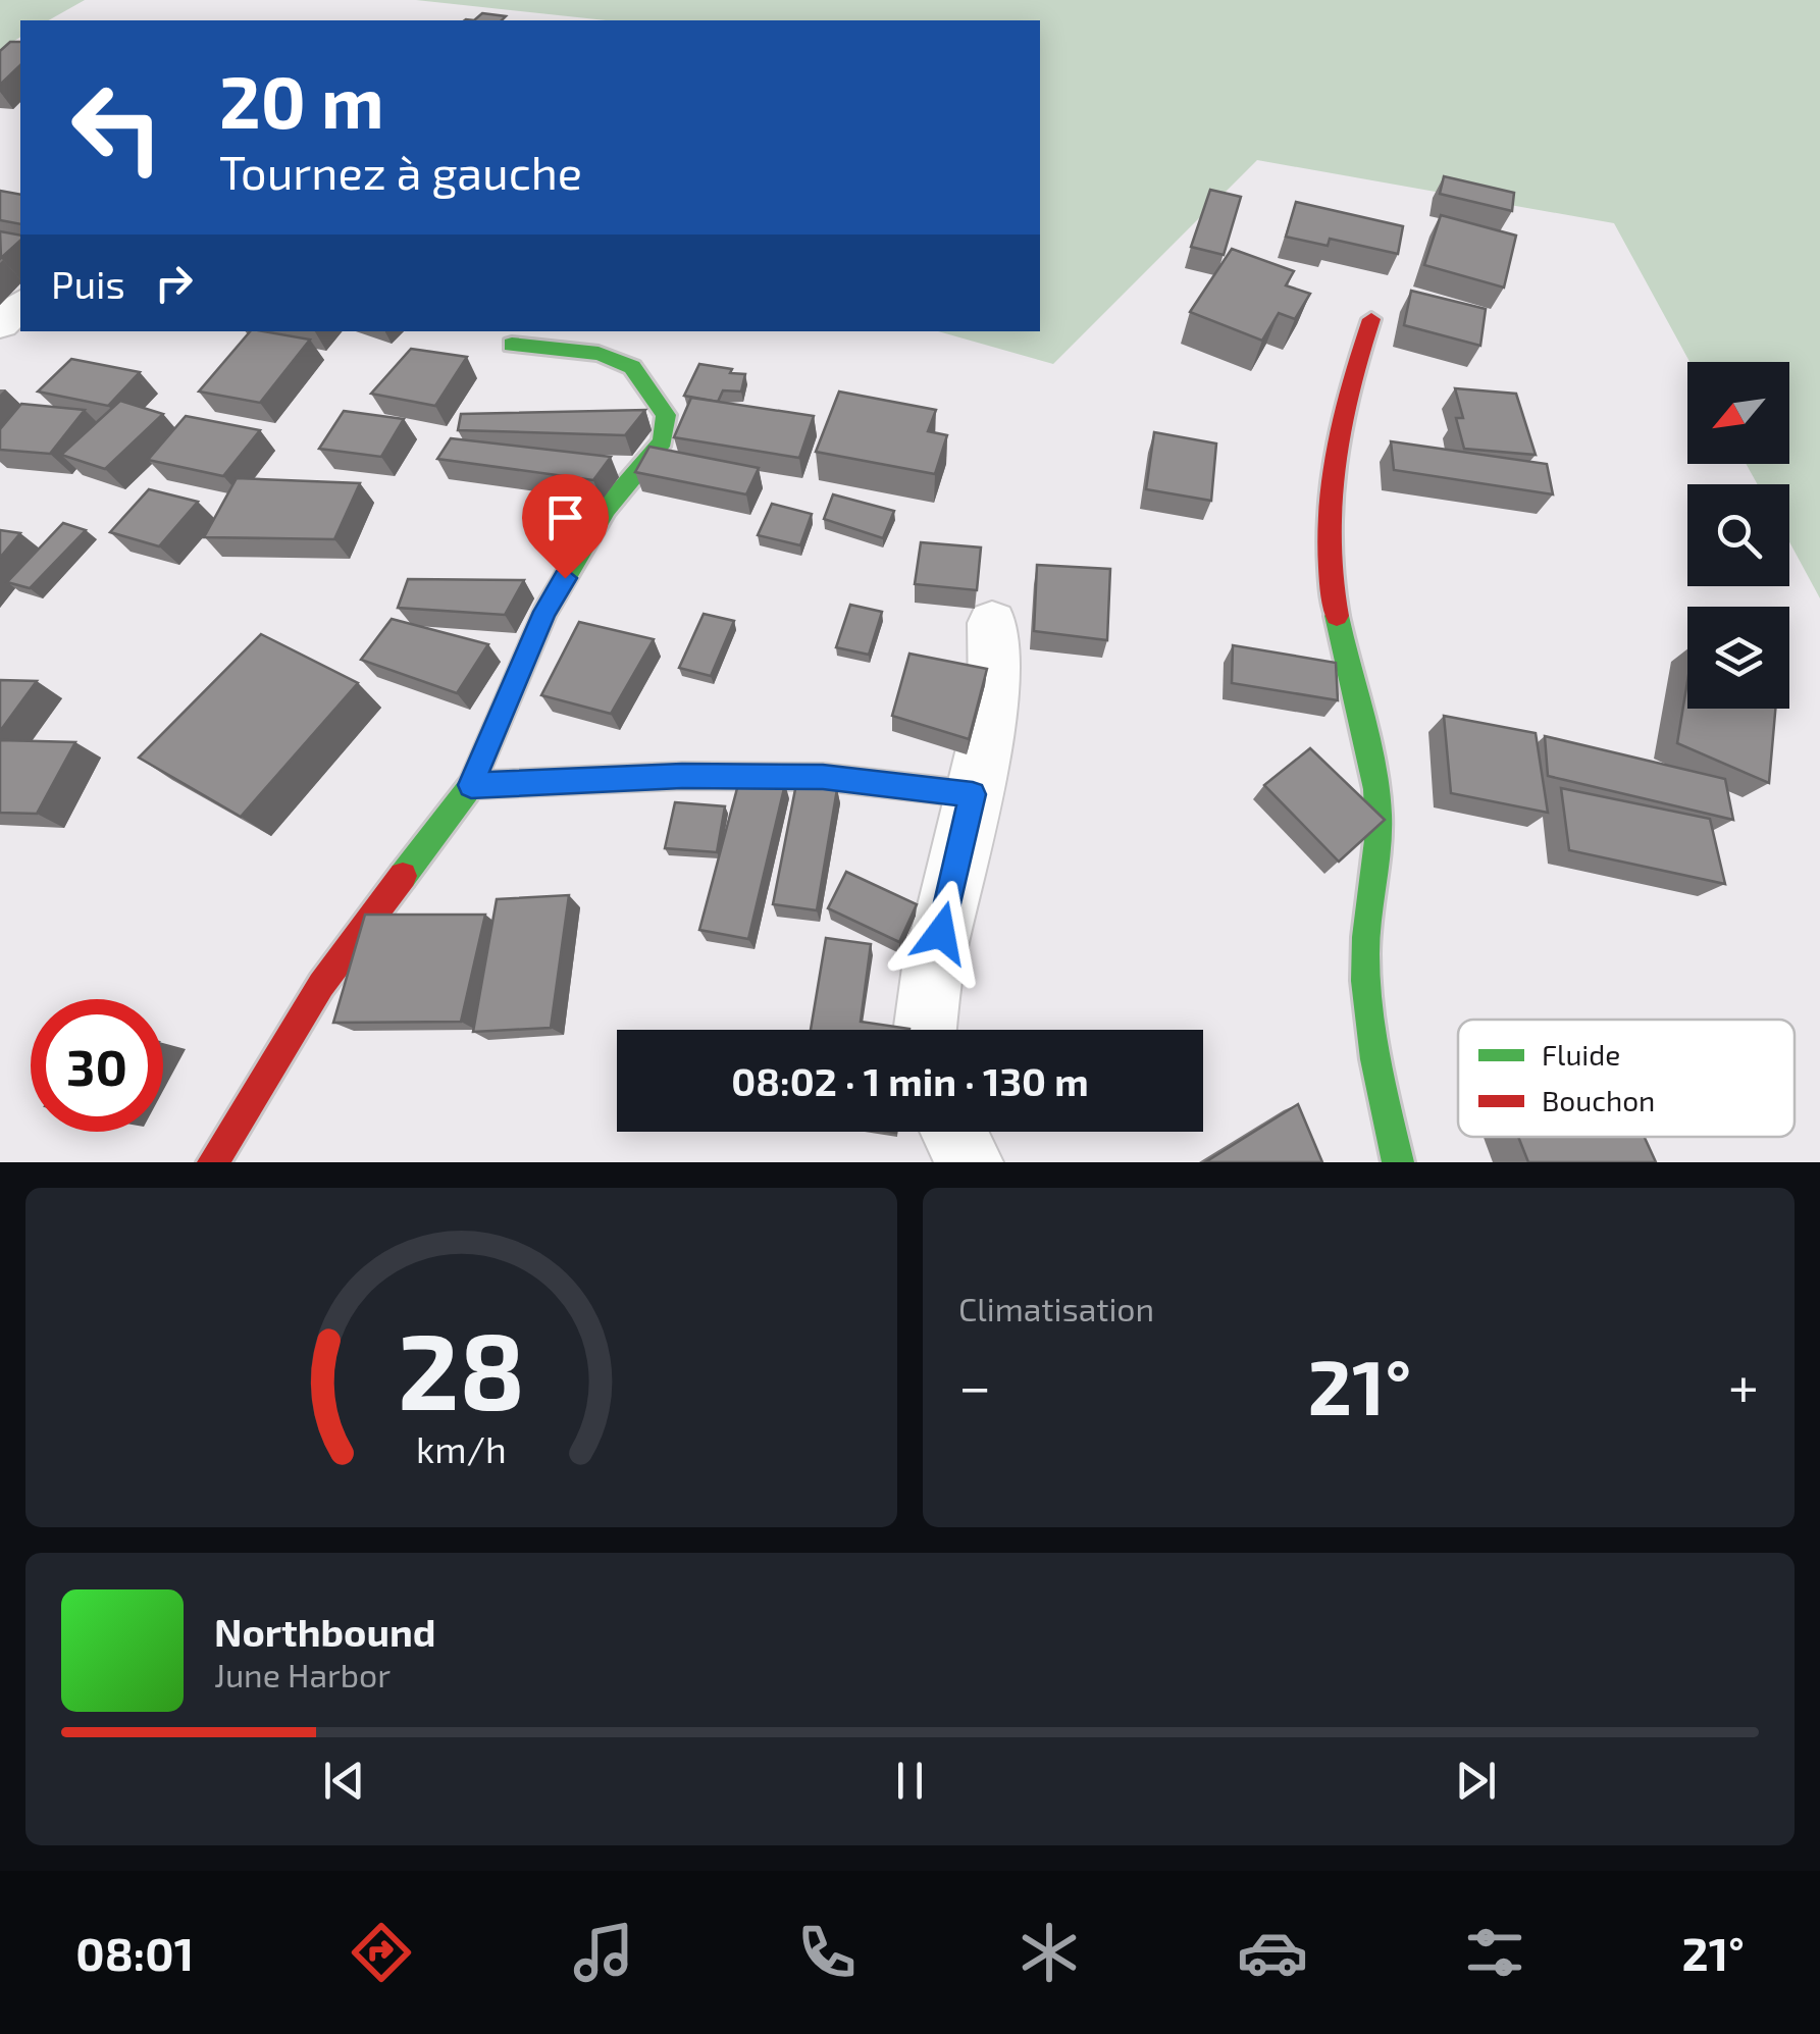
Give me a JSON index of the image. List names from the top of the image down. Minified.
{"legend":["Fluide","Bouchon"],"north":"bottom left","page":{"turn":["20 m","Tournez à gauche"],"then":"Puis","limit":"30","trip":"08:02 · 1 min · 130 m","tile":"Climatisation","heat":["−","21°","+"],"song":["Northbound","June Harbor"],"tabs":["08:01","21°"],"gauge":["28","km/h"]}}
